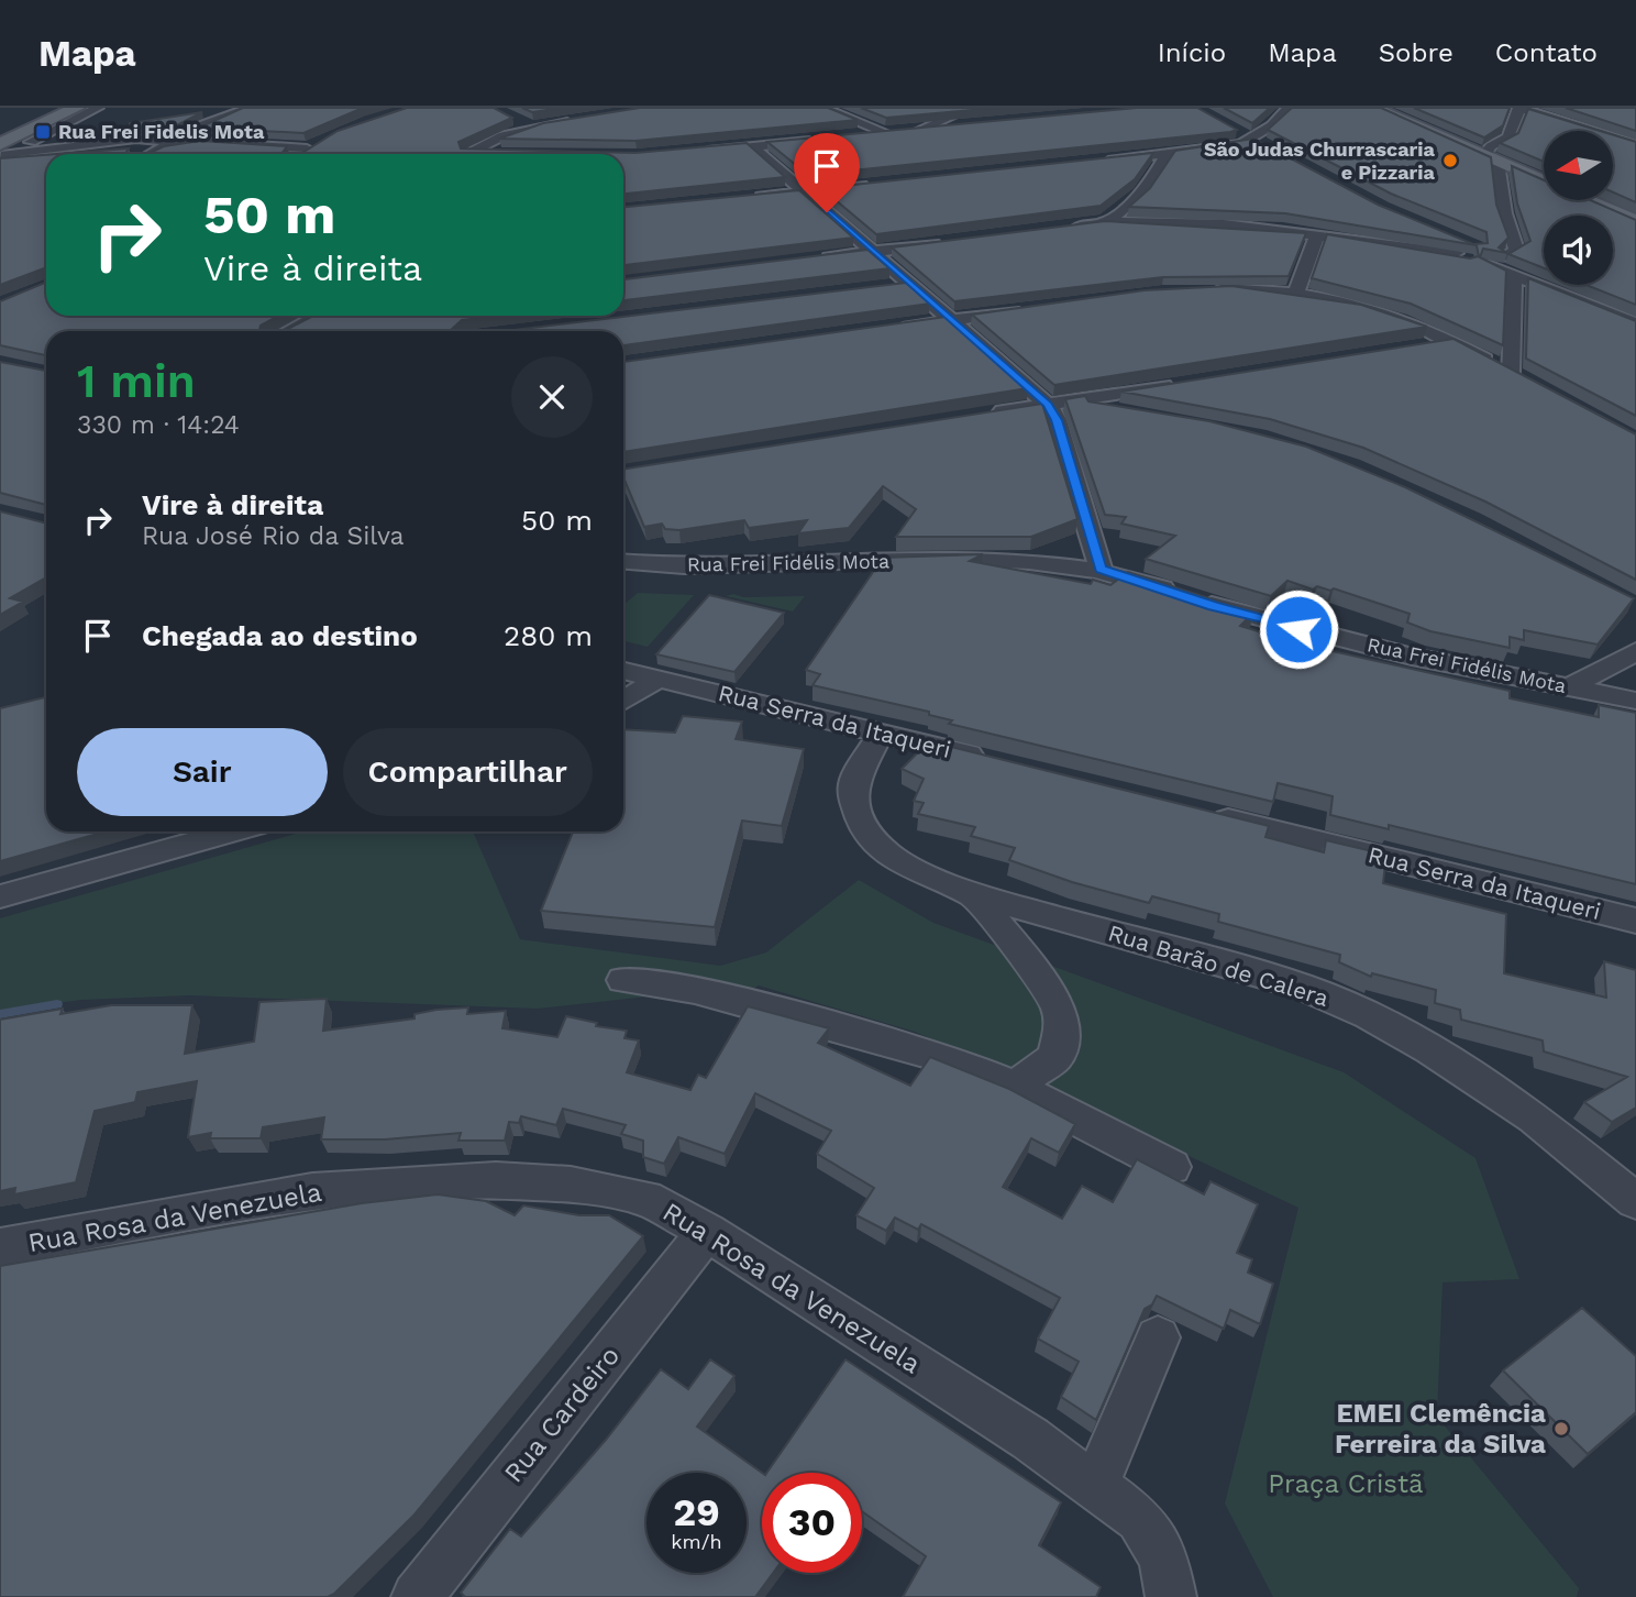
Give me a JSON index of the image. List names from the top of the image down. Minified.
{"streets":{"street":["Rua Frei Fidélis Mota","Rua Serra da Itaqueri","Rua Barão de Calera","Rua Rosa da Venezuela","Rua Cardeiro"]},"crossings":[["Rua Serra da Itaqueri","Rua Barão de Calera"],["Rua Rosa da Venezuela","Rua Cardeiro"]],"parks":["Praça Cristã"],"places":{"transit":["Rua Frei Fidelis Mota"],"other":["São Judas Churrascaria e Pizzaria","EMEI Clemência Ferreira da Silva"]},"north":"left","page":{"header":"Mapa","nav":["Início","Mapa","Sobre","Contato"],"turn":["50 m","Vire à direita"],"heading":["1 min","330 m · 14:24"],"list":[{"name":"Vire à direita","note":"Rua José Rio da Silva","value":"50 m"},{"name":"Chegada ao destino","value":"280 m"}],"buttons":["Sair","Compartilhar"],"speed":"29 km/h","limit":"30"}}
